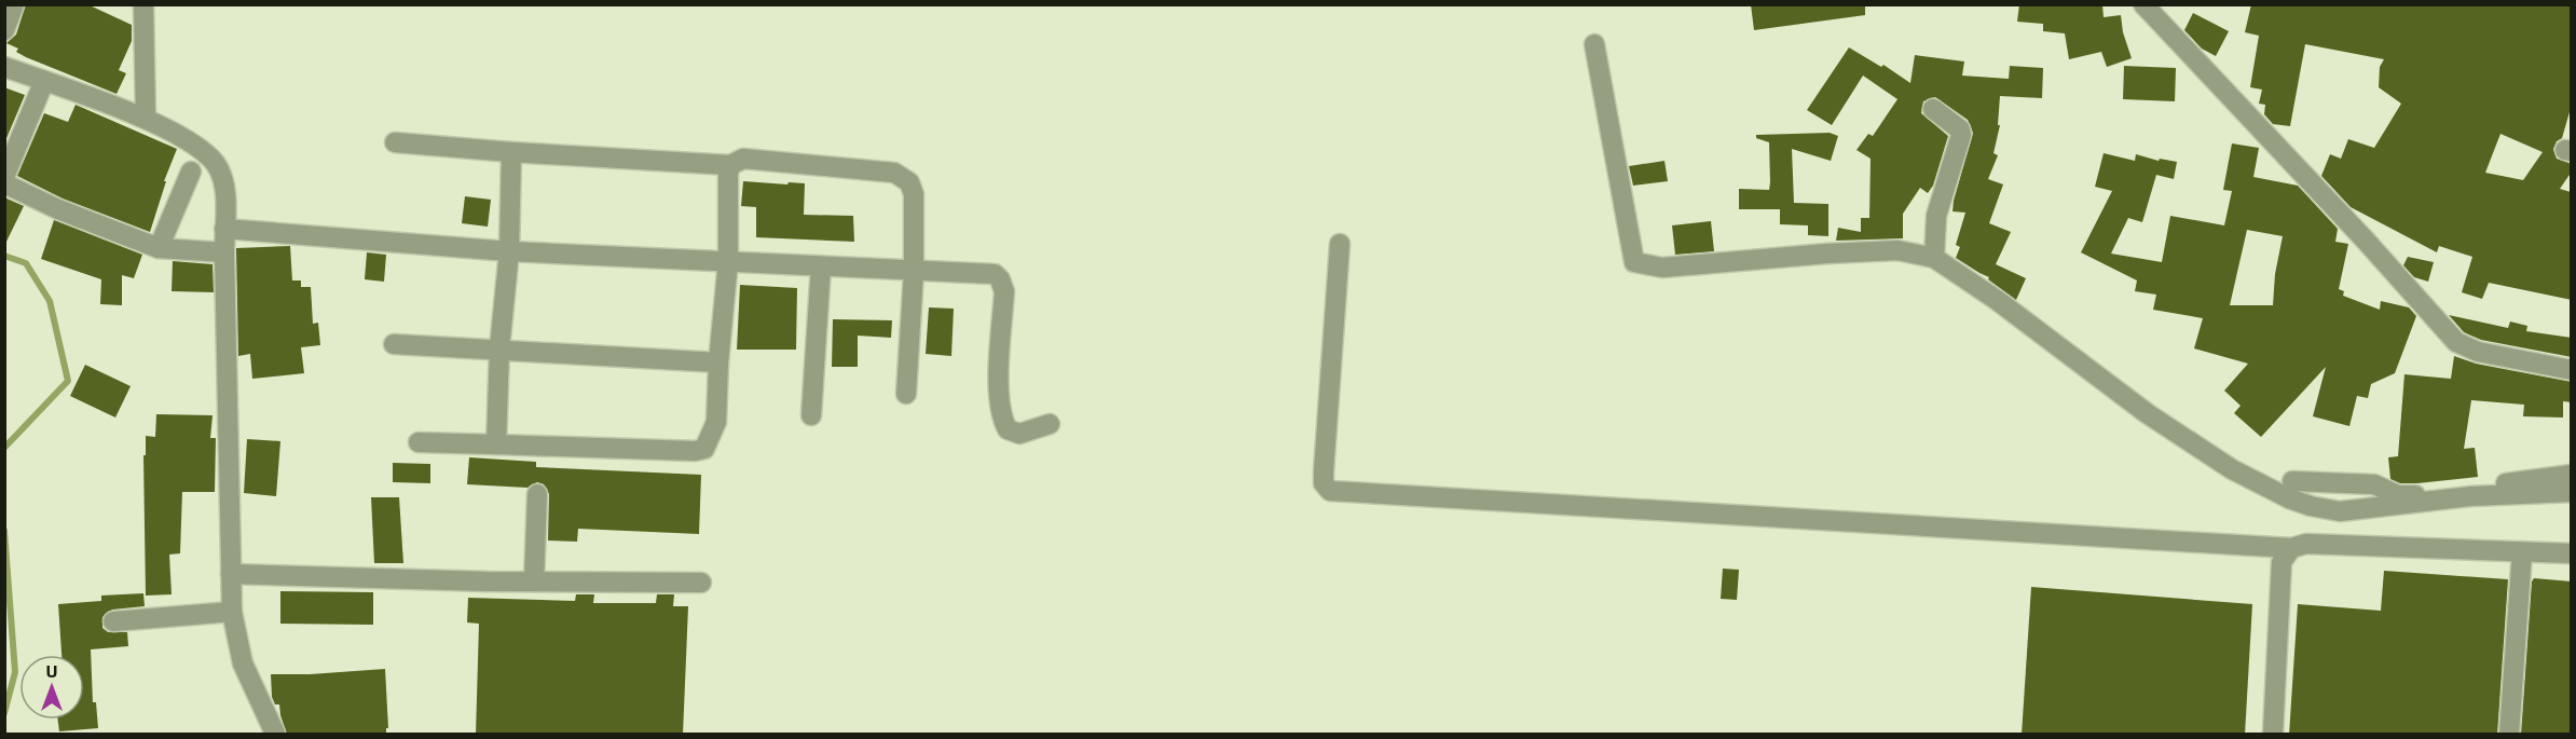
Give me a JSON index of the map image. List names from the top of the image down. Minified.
{"north":"top"}
